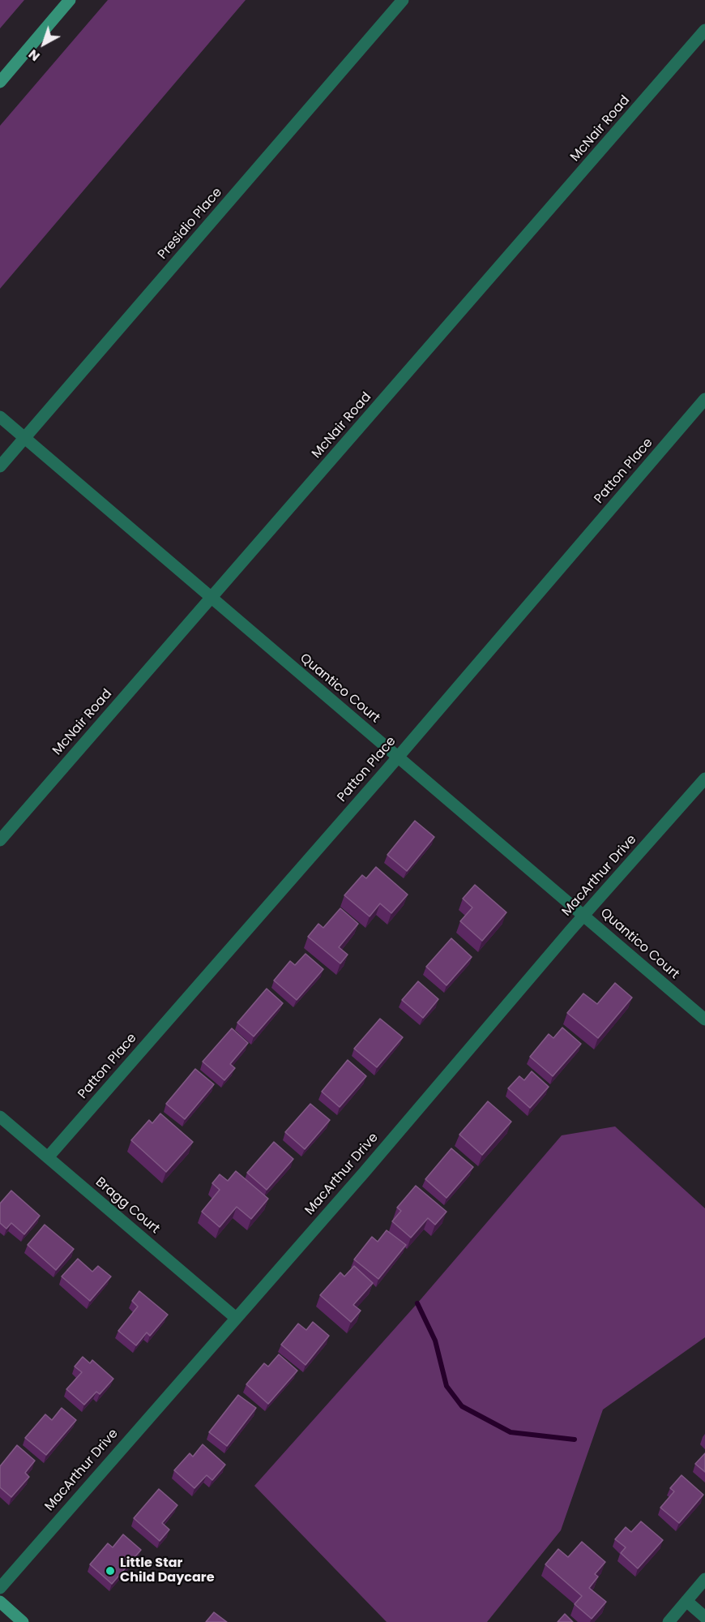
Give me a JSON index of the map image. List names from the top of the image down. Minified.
{"streets":{"street":["McNair Road","Presidio Place","Patton Place","Quantico Court","MacArthur Drive","Bragg Court"]},"crossings":[["McNair Road","Quantico Court"],["Presidio Place","Quantico Court"],["Patton Place","Quantico Court"],["Patton Place","Bragg Court"],["Quantico Court","MacArthur Drive"],["MacArthur Drive","Bragg Court"]],"places":["Little Star Child Daycare"],"north":"bottom left"}
